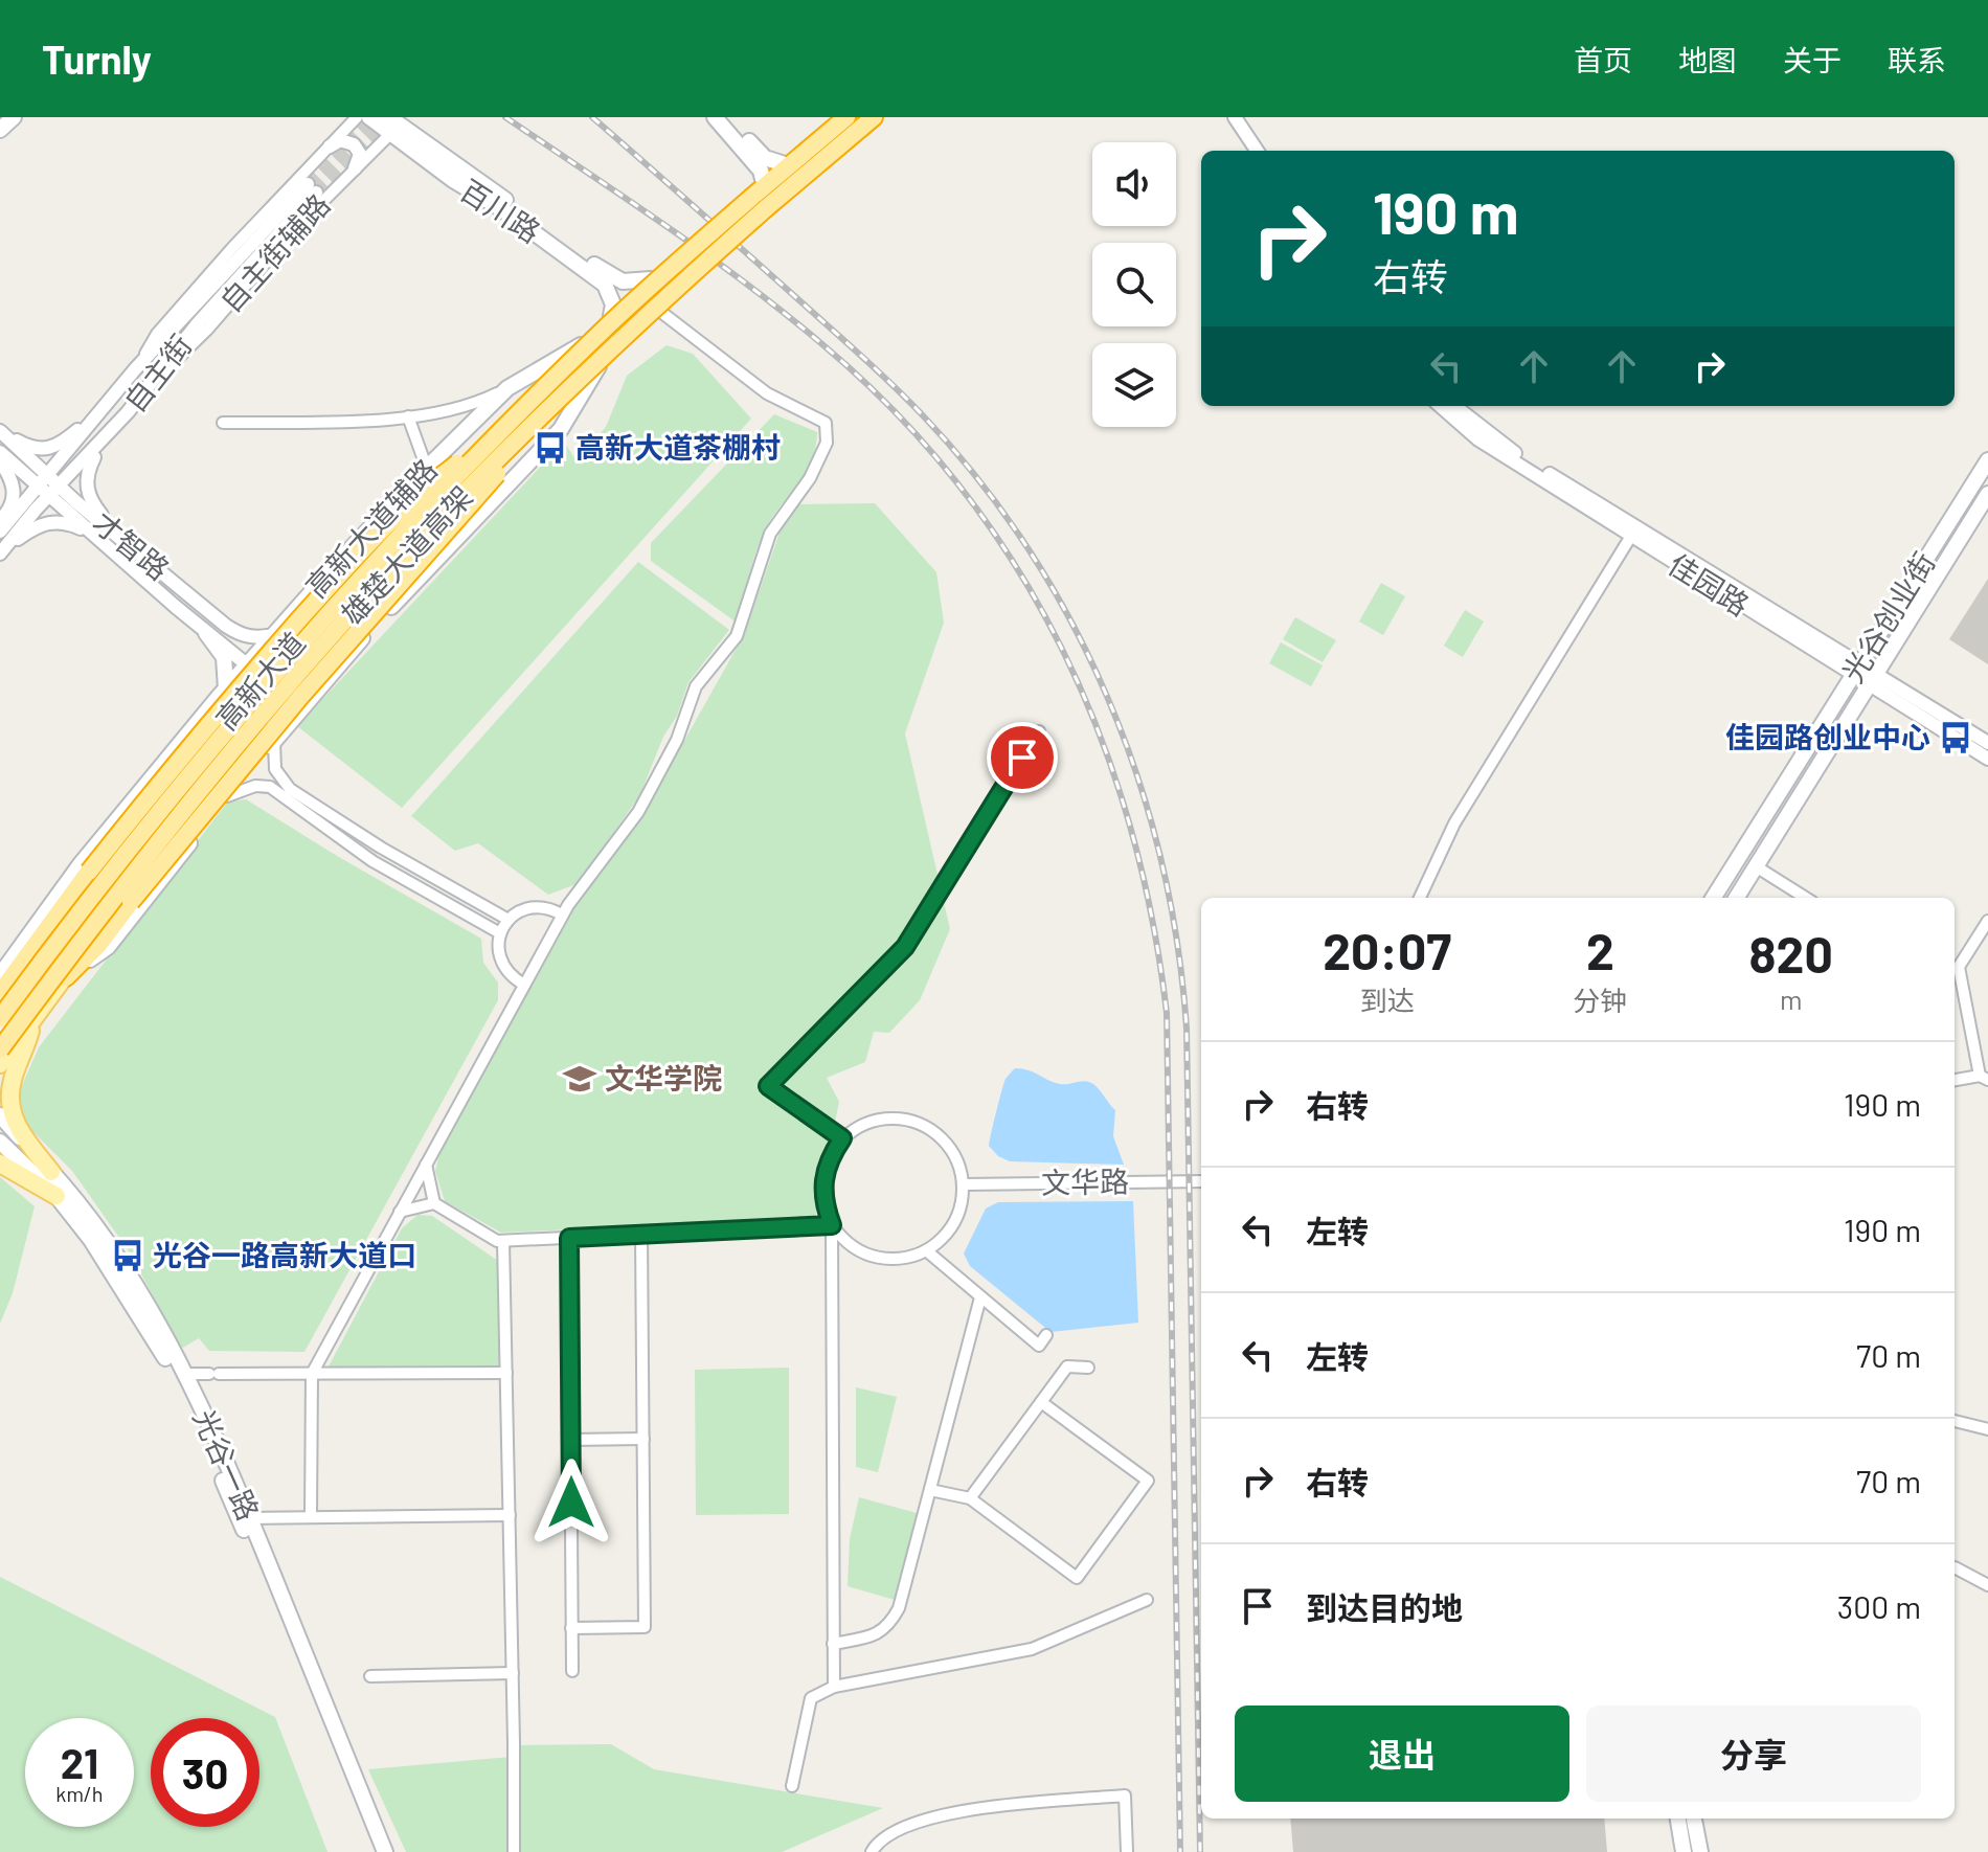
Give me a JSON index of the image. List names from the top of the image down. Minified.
{"streets":{"highway":["雄楚大道高架"],"main road":["百川路","高新大道辅路","光谷创业街","高新大道","光谷一路"],"street":["自主街辅路","自主街","才智路","佳园路","文华路"]},"crossings":[["百川路","自主街辅路"],["百川路","高新大道"],["自主街辅路","自主街"],["自主街","才智路"],["高新大道辅路","才智路"],["高新大道辅路","高新大道"],["才智路","高新大道"],["佳园路","光谷创业街"]],"places":{"bus stop":["高新大道茶棚村","佳园路创业中心","光谷一路高新大道口"],"school or university":["文华学院"]},"page":{"header":"Turnly","nav":["首页","地图","关于","联系"],"turn":["190 m","右转"],"eta":["20:07","到达","2","分钟","820","m"],"list":[{"name":"右转","value":"190 m"},{"name":"左转","value":"190 m"},{"name":"左转","value":"70 m"},{"name":"右转","value":"70 m"},{"name":"到达目的地","value":"300 m"}],"buttons":["退出","分享"],"speed":"21 km/h","limit":"30"}}
